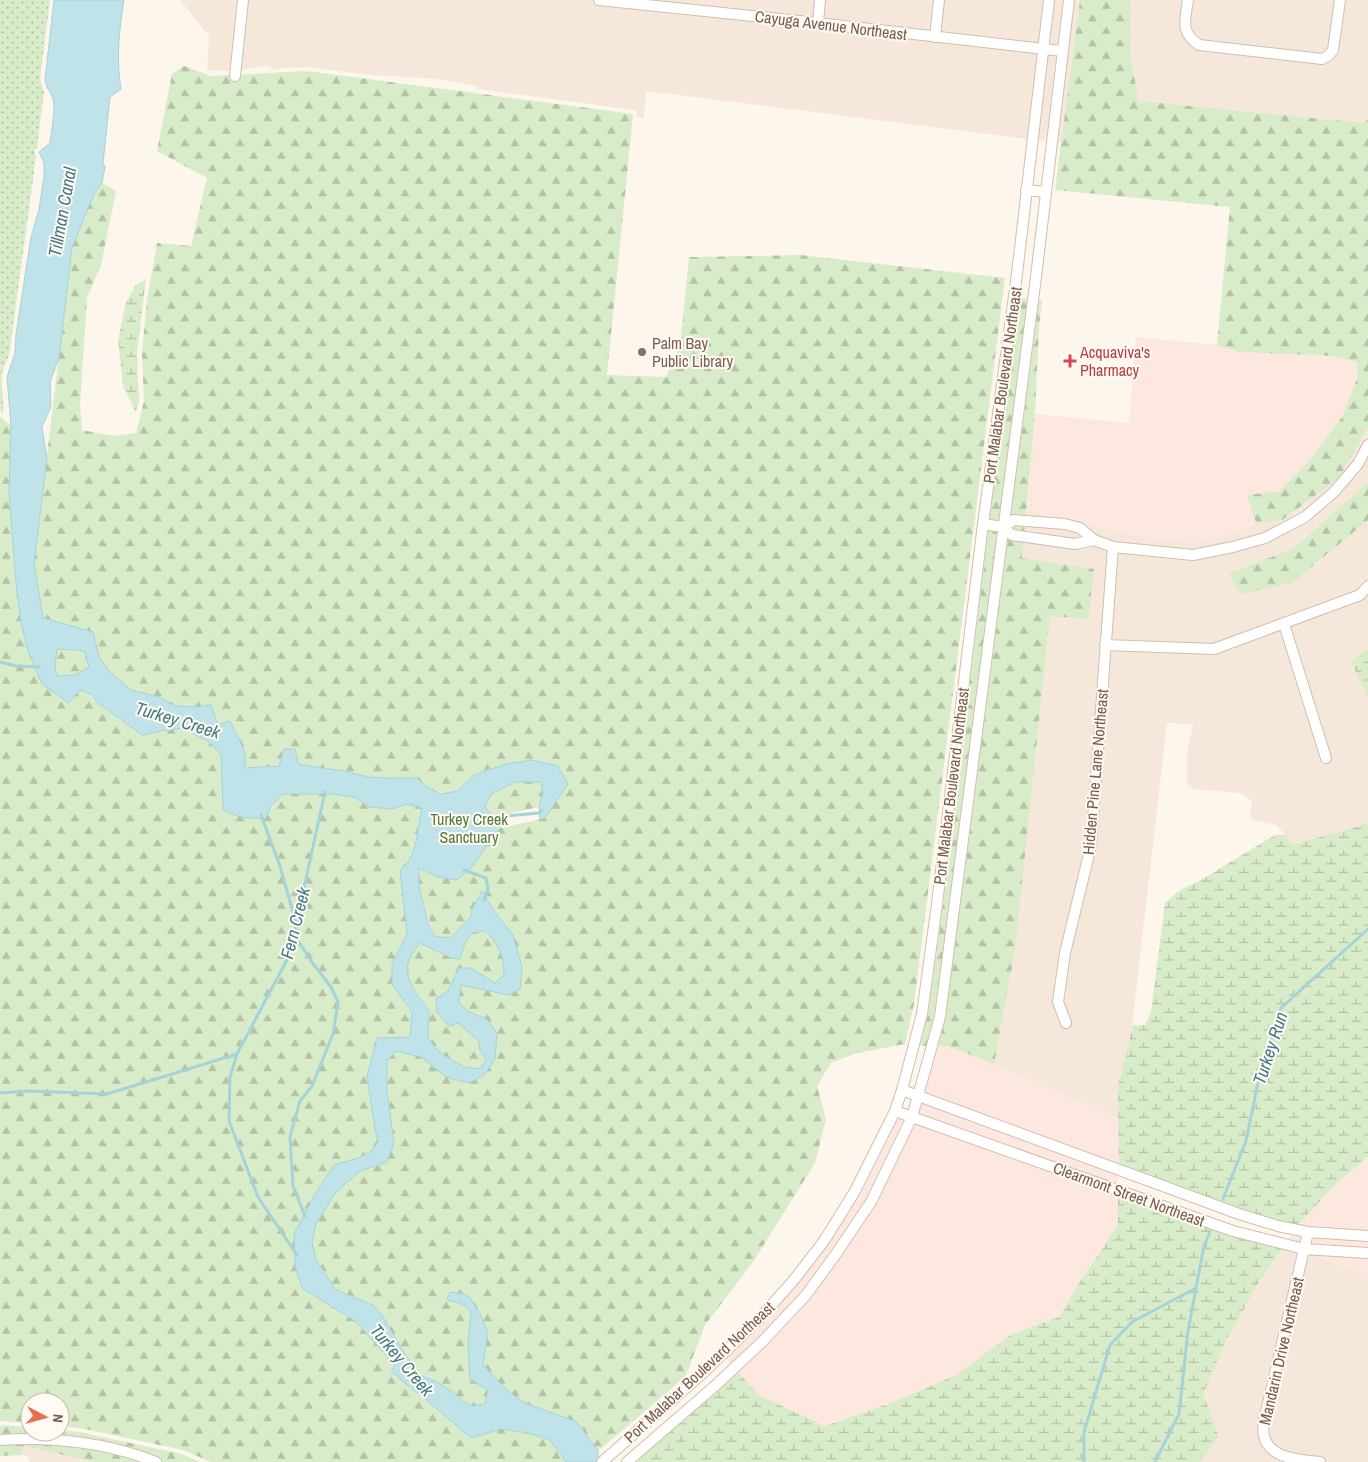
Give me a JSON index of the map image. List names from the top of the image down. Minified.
{"streets":{"street":["Cayuga Avenue Northeast","Port Malabar Boulevard Northeast","Hidden Pine Lane Northeast","Clearmont Street Northeast","Mandarin Drive Northeast"]},"crossings":[["Cayuga Avenue Northeast","Port Malabar Boulevard Northeast"],["Port Malabar Boulevard Northeast","Clearmont Street Northeast"],["Clearmont Street Northeast","Mandarin Drive Northeast"]],"water":["Tillman Canal","Turkey Creek","Fern Creek","Turkey Run"],"parks":["Turkey Creek Sanctuary"],"places":{"other":["Palm Bay Public Library"],"health":["Acquaviva's Pharmacy"]},"north":"right"}
